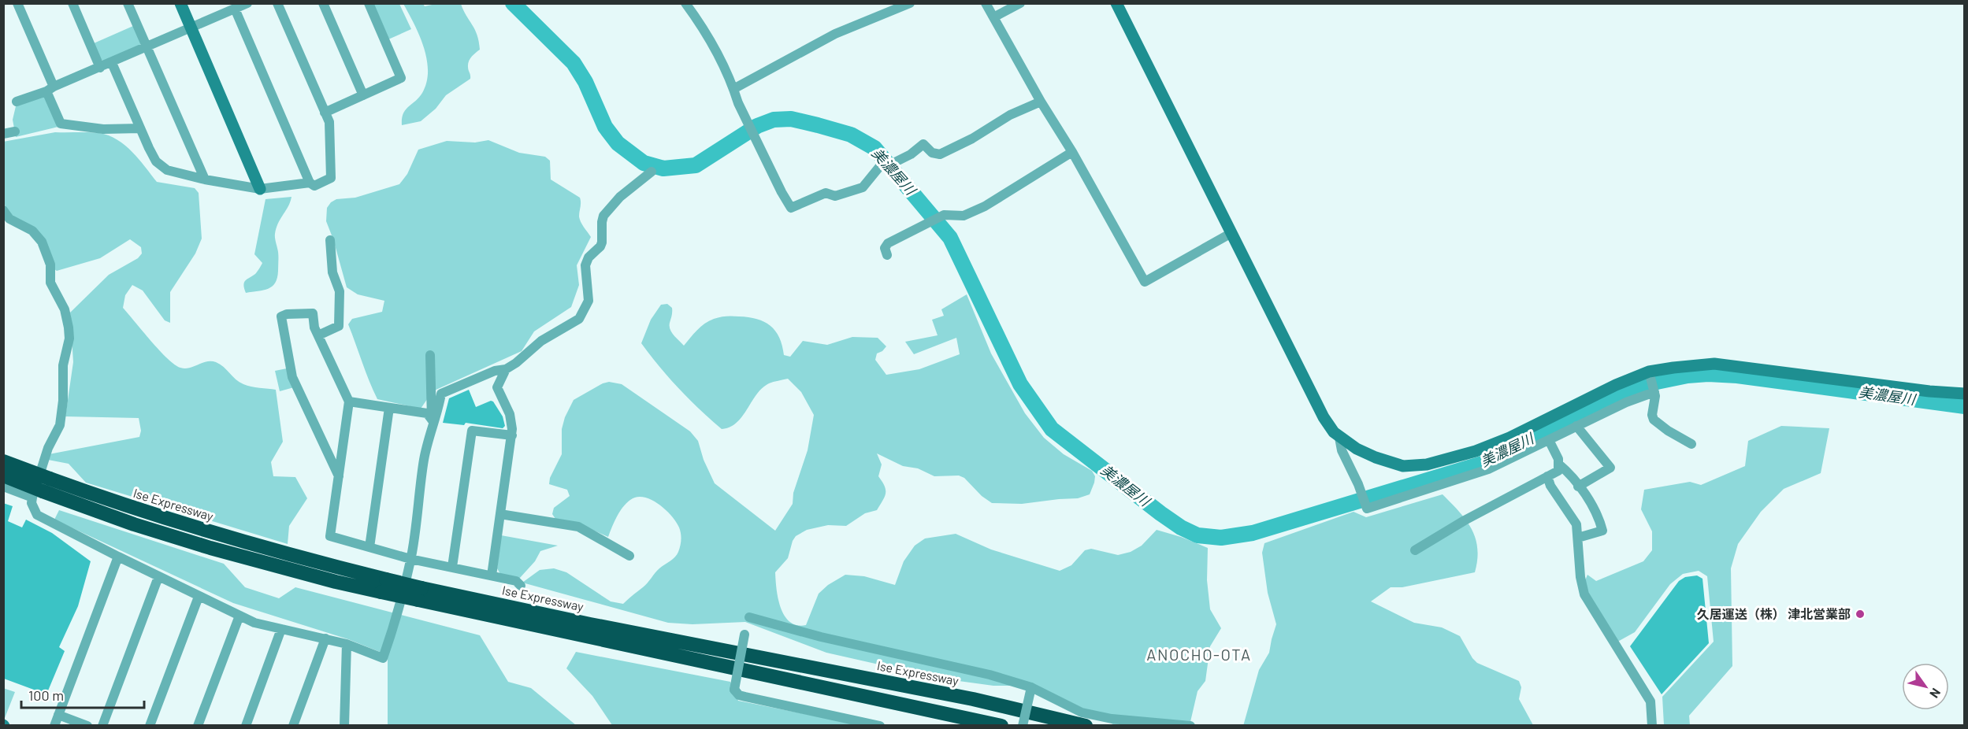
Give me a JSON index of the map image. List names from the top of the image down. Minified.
{"streets":{"highway":["Ise Expressway"]},"districts":["ANOCHO-OTA"],"water":["美濃屋川"],"places":["久居運送（株） 津北営業部"],"scale_bar":"100 m","north":"bottom right"}
